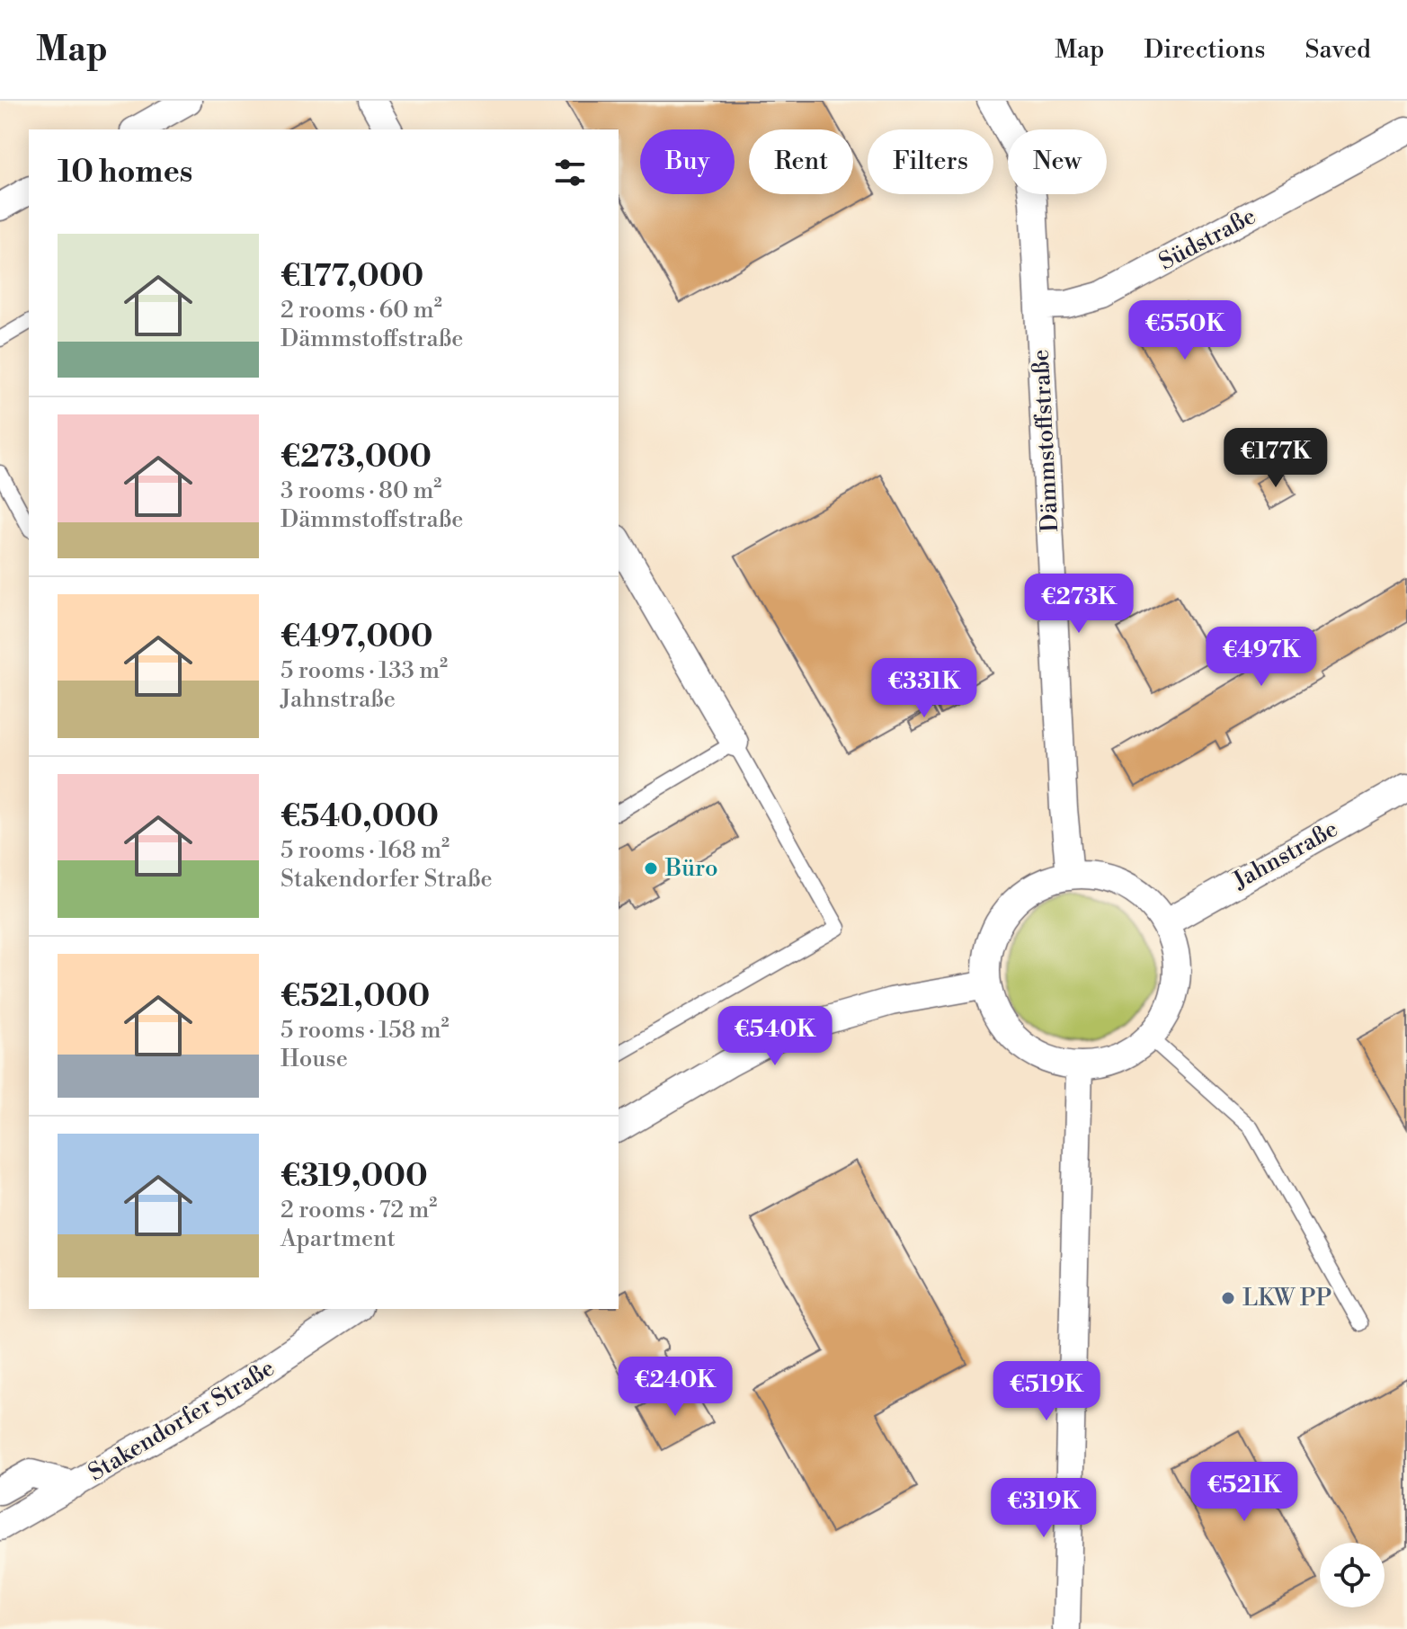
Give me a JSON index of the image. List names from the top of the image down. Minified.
{"streets":{"street":["Südstraße","Dämmstoffstraße","Jahnstraße","Stakendorfer Straße"]},"crossings":[["Südstraße","Dämmstoffstraße"],["Dämmstoffstraße","Jahnstraße"]],"places":["Büro","LKW PP"],"page":{"header":"Map","nav":["Map","Directions","Saved"],"chip":["Buy","Rent","Filters","New"],"heading":"10 homes","list":[{"name":"€177,000","note":"2 rooms · 60 m² · Dämmstoffstraße"},{"name":"€273,000","note":"3 rooms · 80 m² · Dämmstoffstraße"},{"name":"€497,000","note":"5 rooms · 133 m² · Jahnstraße"},{"name":"€540,000","note":"5 rooms · 168 m² · Stakendorfer Straße"},{"name":"€521,000","note":"5 rooms · 158 m² · House"},{"name":"€319,000","note":"2 rooms · 72 m² · Apartment"}],"price":["€550K","€177K","€273K","€497K","€331K","€540K","€240K","€519K","€521K","€319K"]}}
